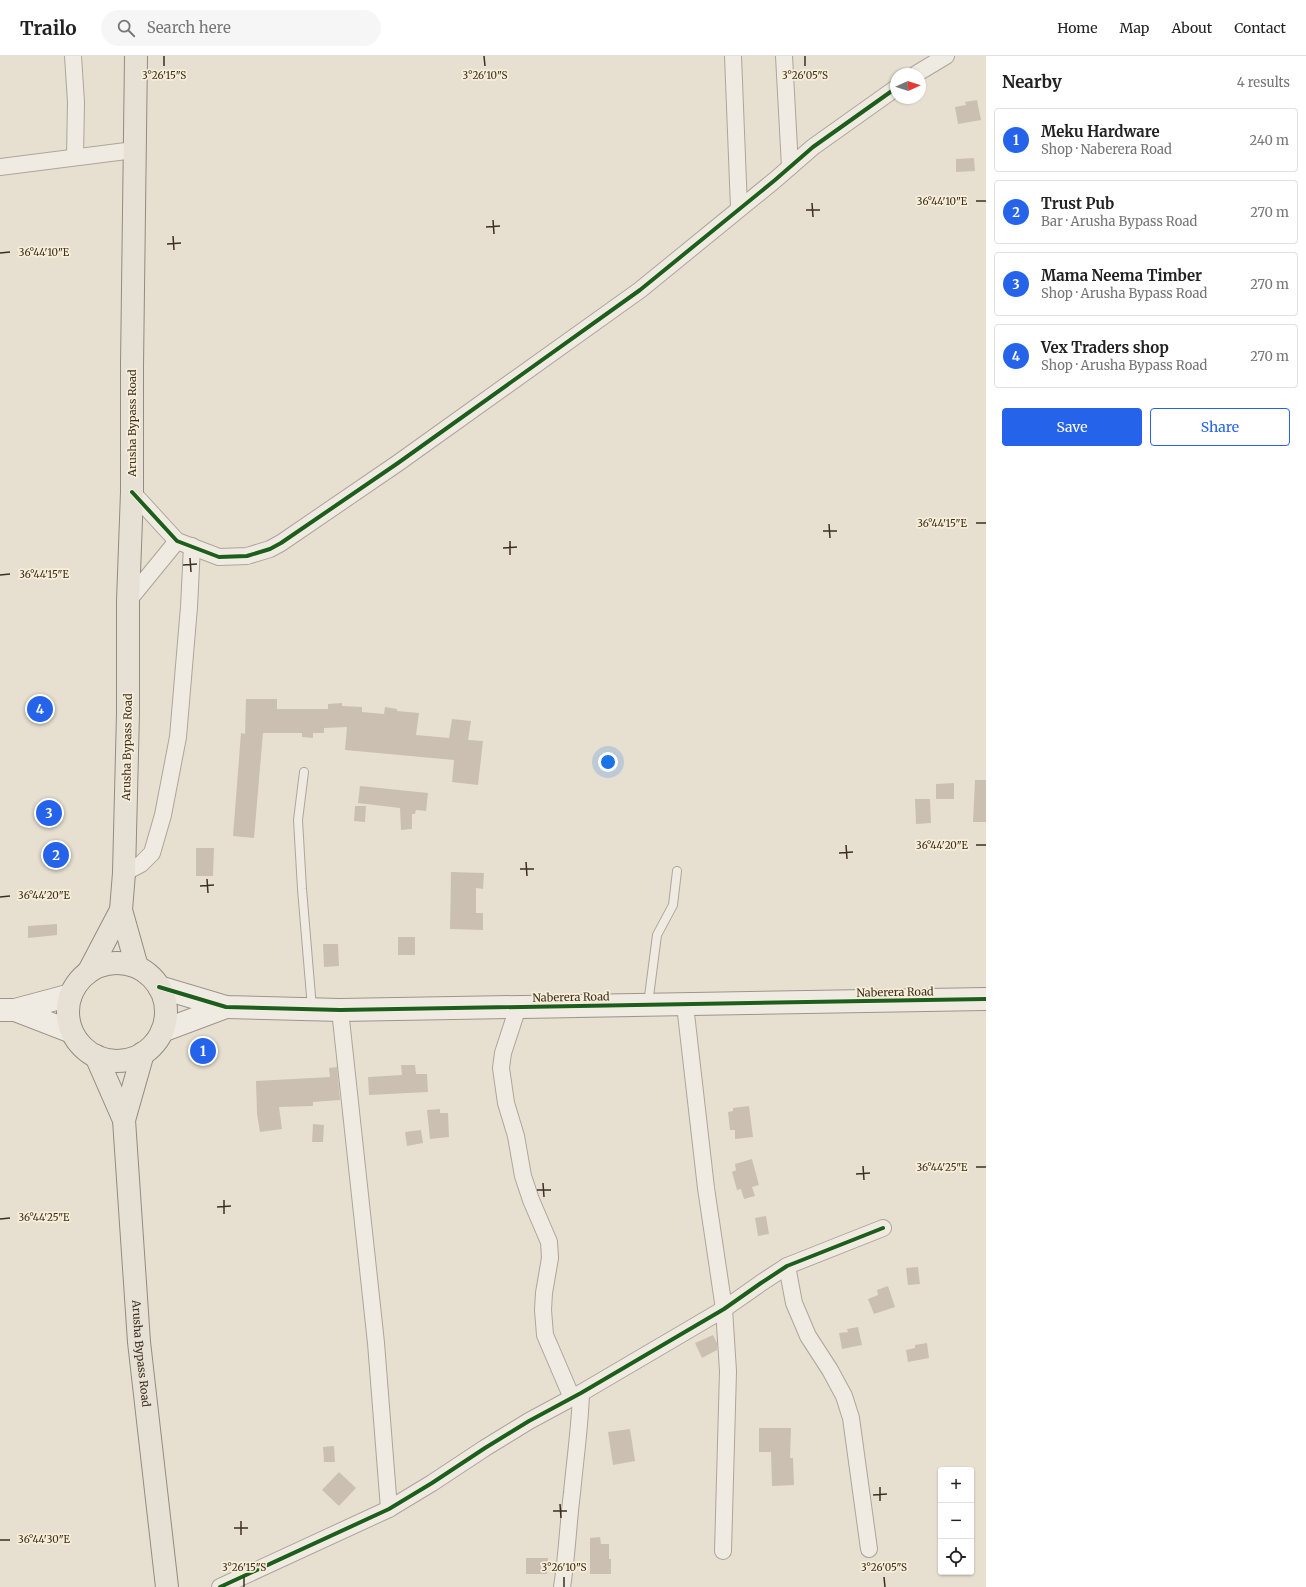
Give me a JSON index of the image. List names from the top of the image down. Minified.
{"streets":{"main road":["Arusha Bypass Road"],"street":["Naberera Road"]},"crossings":[["Arusha Bypass Road","Naberera Road"]],"north":"right","page":{"header":"Trailo","search":"Search here","nav":["Home","Map","About","Contact"],"heading":["Nearby","4 results"],"list":[{"mark":"1","name":"Meku Hardware","note":"Shop · Naberera Road","value":"240 m"},{"mark":"2","name":"Trust Pub","note":"Bar · Arusha Bypass Road","value":"270 m"},{"mark":"3","name":"Mama Neema Timber","note":"Shop · Arusha Bypass Road","value":"270 m"},{"mark":"4","name":"Vex Traders shop","note":"Shop · Arusha Bypass Road","value":"270 m"}],"buttons":["Save","Share"],"pins":["4","3","2","1"],"map_buttons":["+","−"]},"coordinates":["3°26'15\"S","3°26'10\"S","3°26'05\"S","36°44'10\"E","36°44'15\"E","36°44'20\"E","36°44'25\"E","36°44'30\"E"]}
